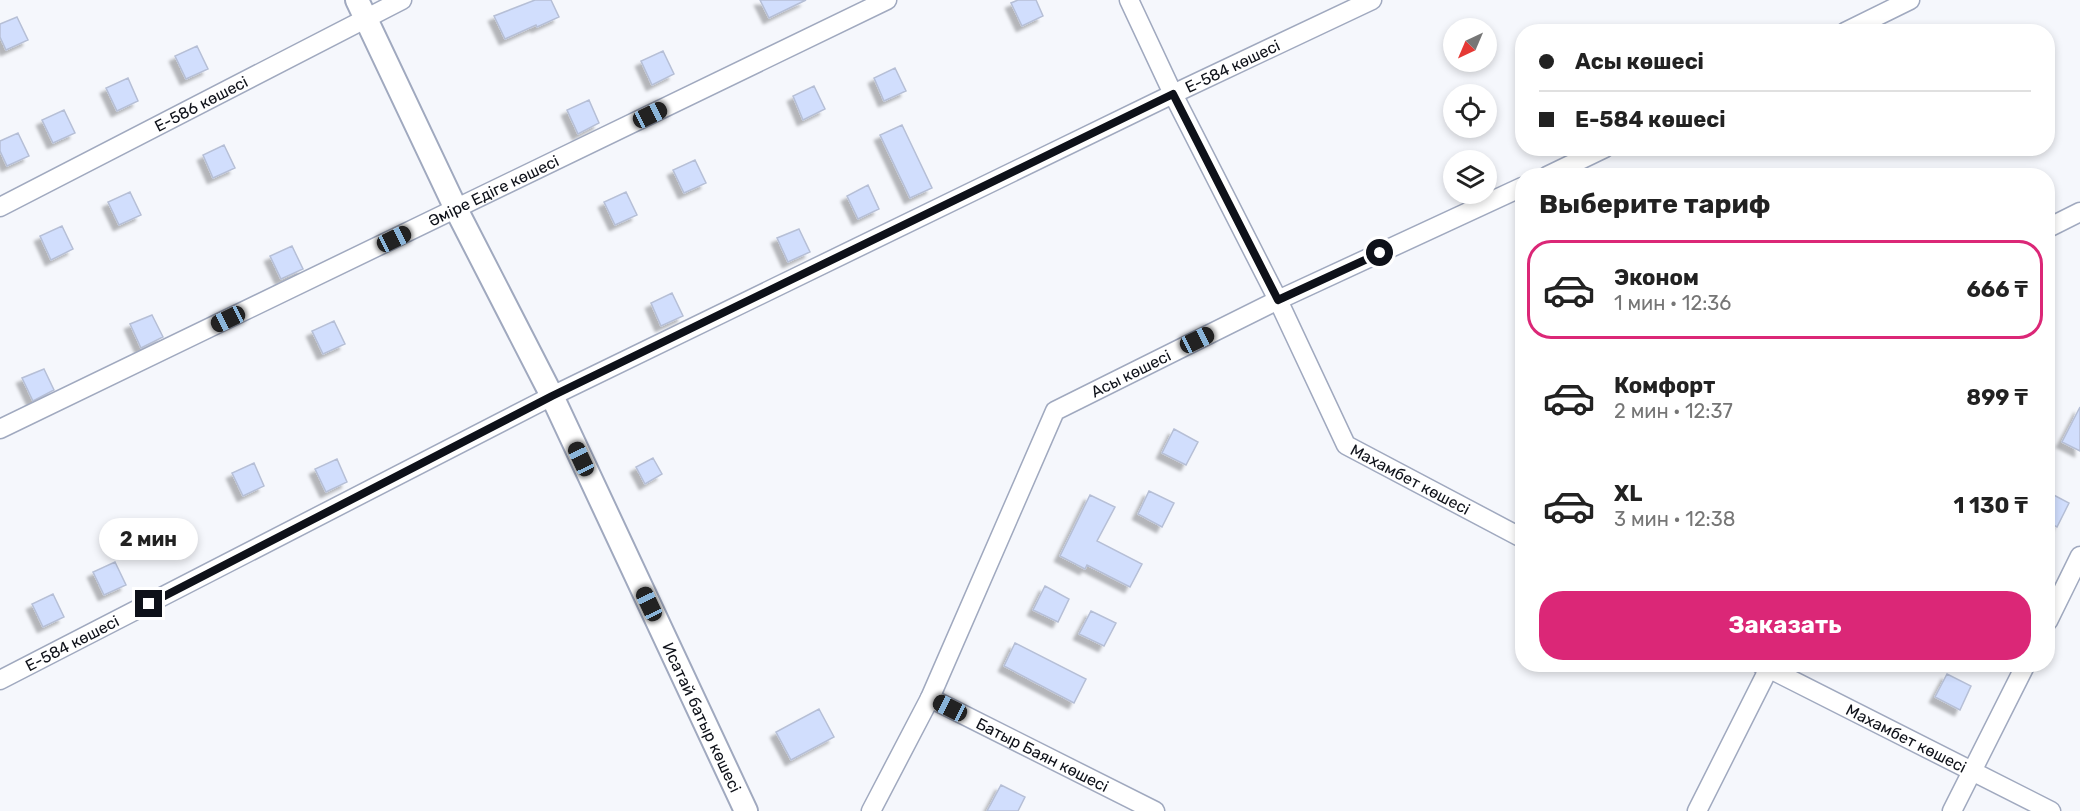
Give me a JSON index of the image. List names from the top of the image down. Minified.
{"streets":{"street":["Е-584 көшесі","Е-586 көшесі","Әміре Едіге көшесі","Асы көшесі","Махамбет көшесі","Исатай батыр көшесі","Батыр Баян көшесі"]},"crossings":[["Е-584 көшесі","Махамбет көшесі"],["Е-584 көшесі","Исатай батыр көшесі"],["Е-586 көшесі","Исатай батыр көшесі"],["Әміре Едіге көшесі","Исатай батыр көшесі"],["Асы көшесі","Махамбет көшесі"],["Асы көшесі","Батыр Баян көшесі"]],"north":"bottom left","page":{"banner":["Асы көшесі","Е-584 көшесі"],"heading":"Выберите тариф","list":[{"name":"Эконом","note":"1 мин · 12:36","value":"666 ₸"},{"name":"Комфорт","note":"2 мин · 12:37","value":"899 ₸"},{"name":"XL","note":"3 мин · 12:38","value":"1 130 ₸"}],"bubble":"2 мин","buttons":"Заказать"}}
